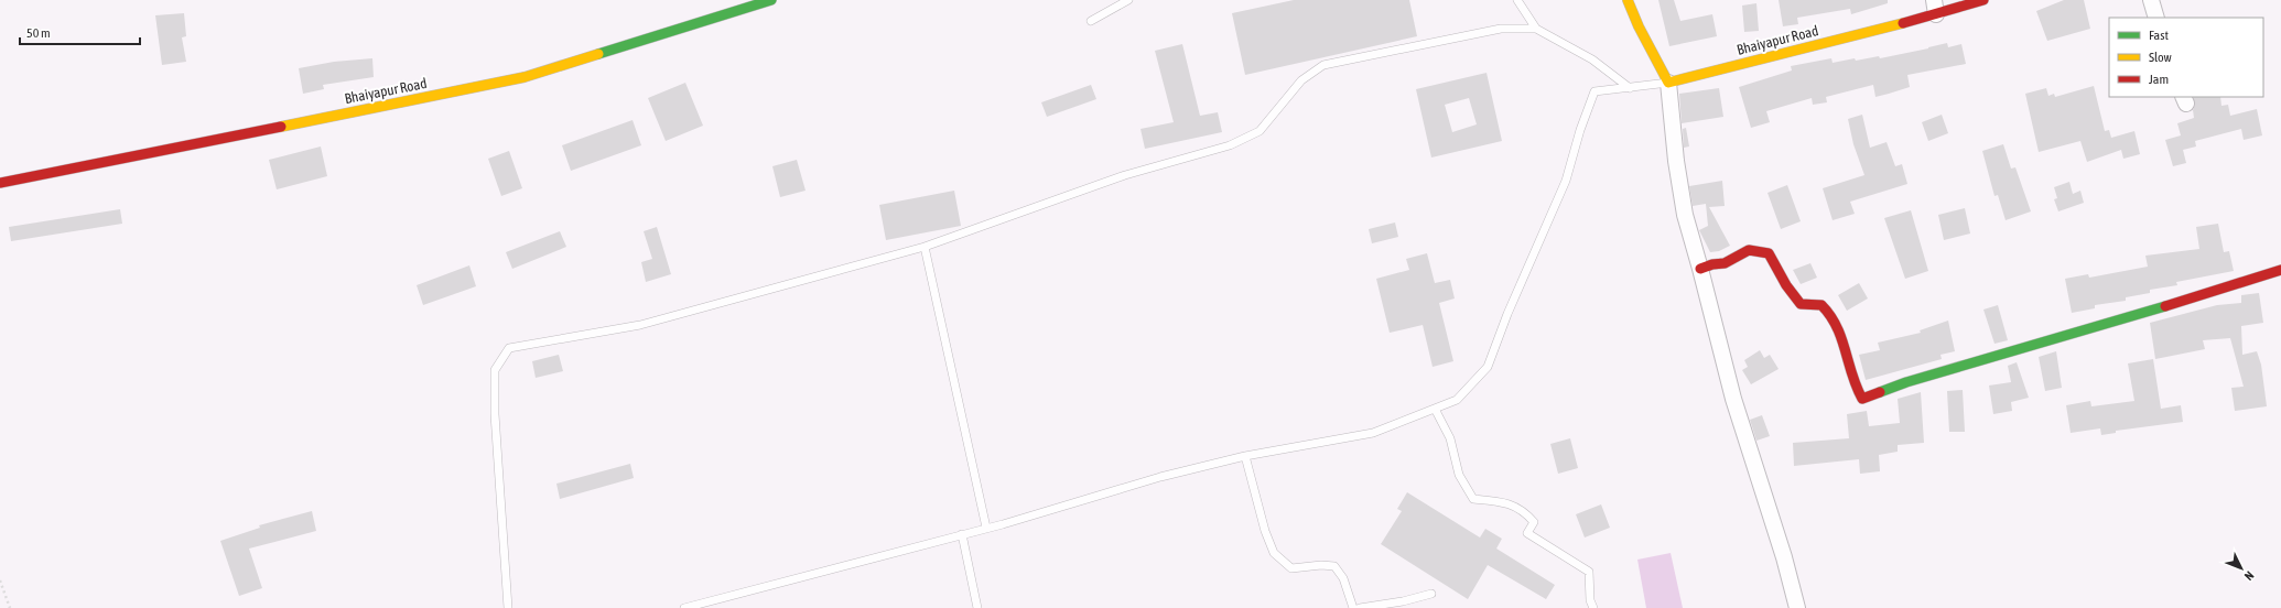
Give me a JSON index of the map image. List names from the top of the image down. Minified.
{"streets":{"street":["Bhaiyapur Road"]},"legend":["Fast","Slow","Jam"],"scale_bar":"50 m","north":"bottom right"}
